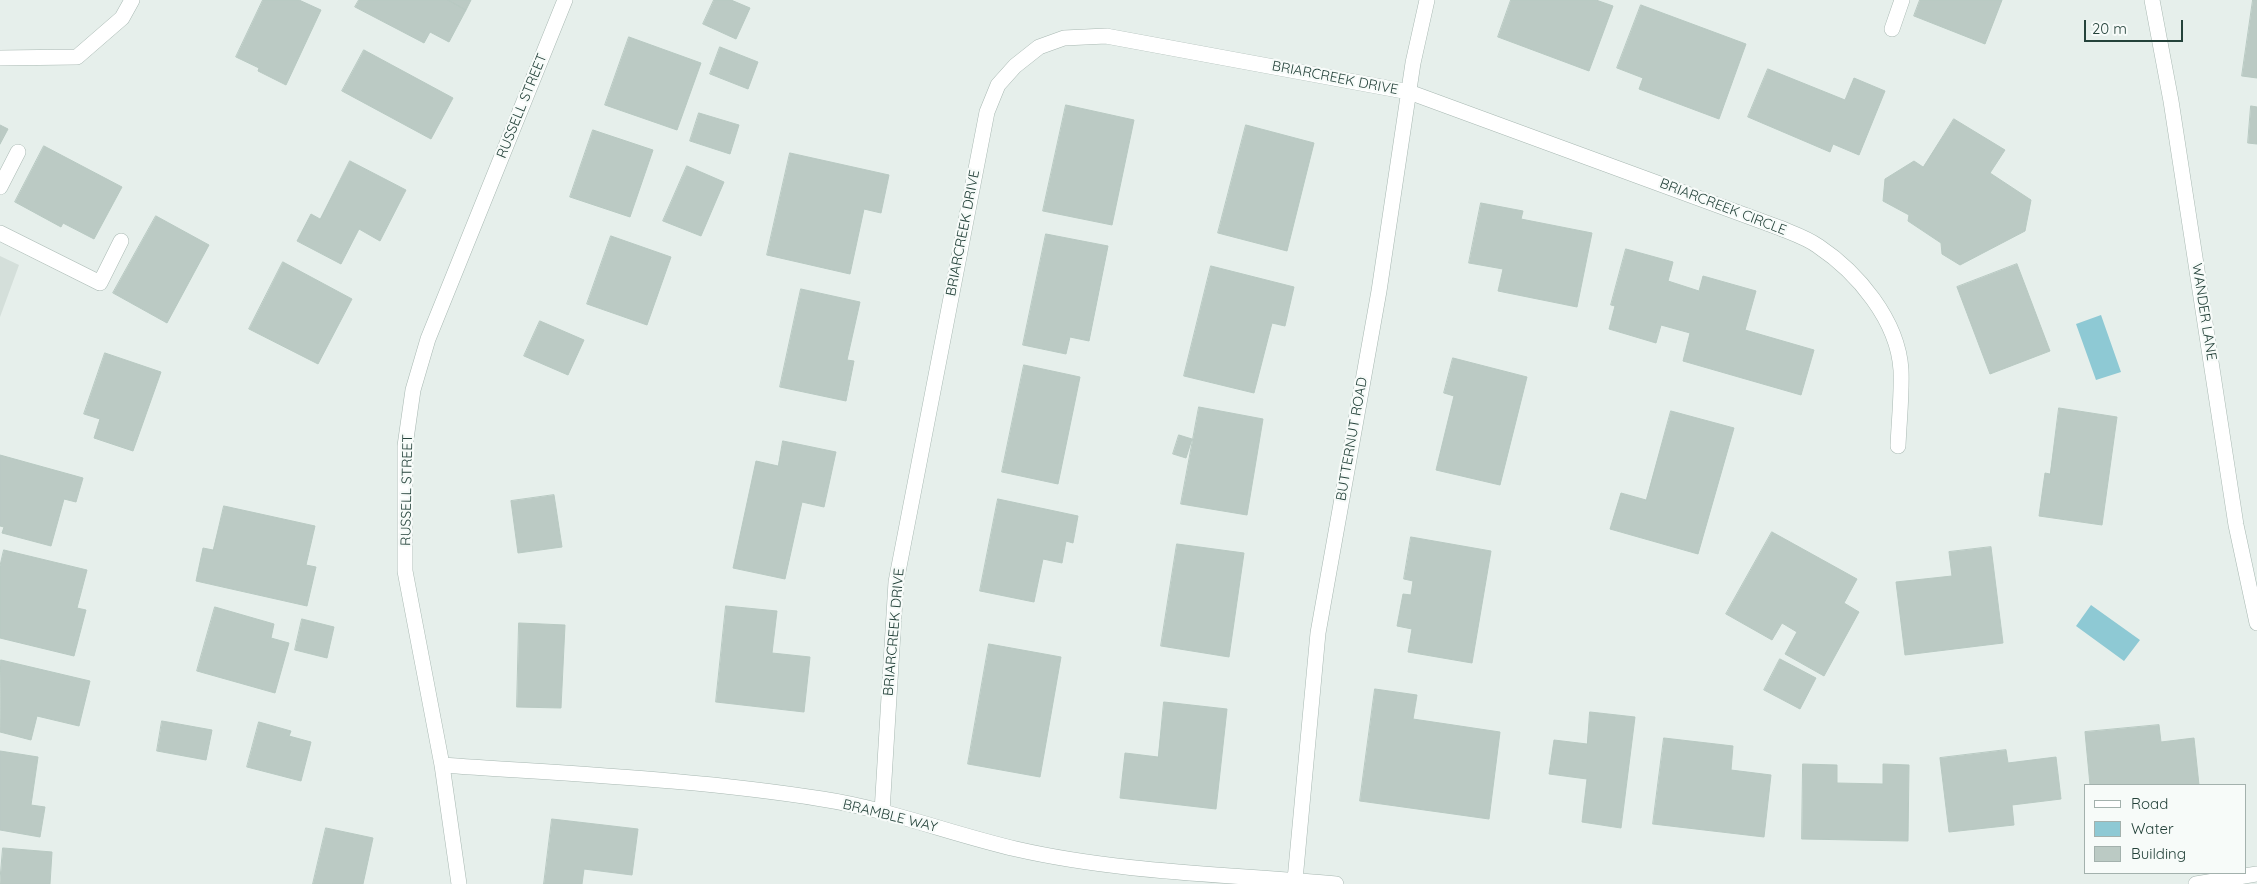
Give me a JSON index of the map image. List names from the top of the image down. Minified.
{"streets":{"street":["BRIARCREEK DRIVE","RUSSELL STREET","BRIARCREEK CIRCLE","WANDER LANE","BUTTERNUT ROAD","BRAMBLE WAY"]},"crossings":[["BRIARCREEK DRIVE","BRIARCREEK CIRCLE"],["BRIARCREEK DRIVE","BUTTERNUT ROAD"],["BRIARCREEK DRIVE","BRAMBLE WAY"],["RUSSELL STREET","BRAMBLE WAY"],["BRIARCREEK CIRCLE","BUTTERNUT ROAD"],["BUTTERNUT ROAD","BRAMBLE WAY"]],"legend":["Road","Water","Building"],"scale_bar":"20 m"}
